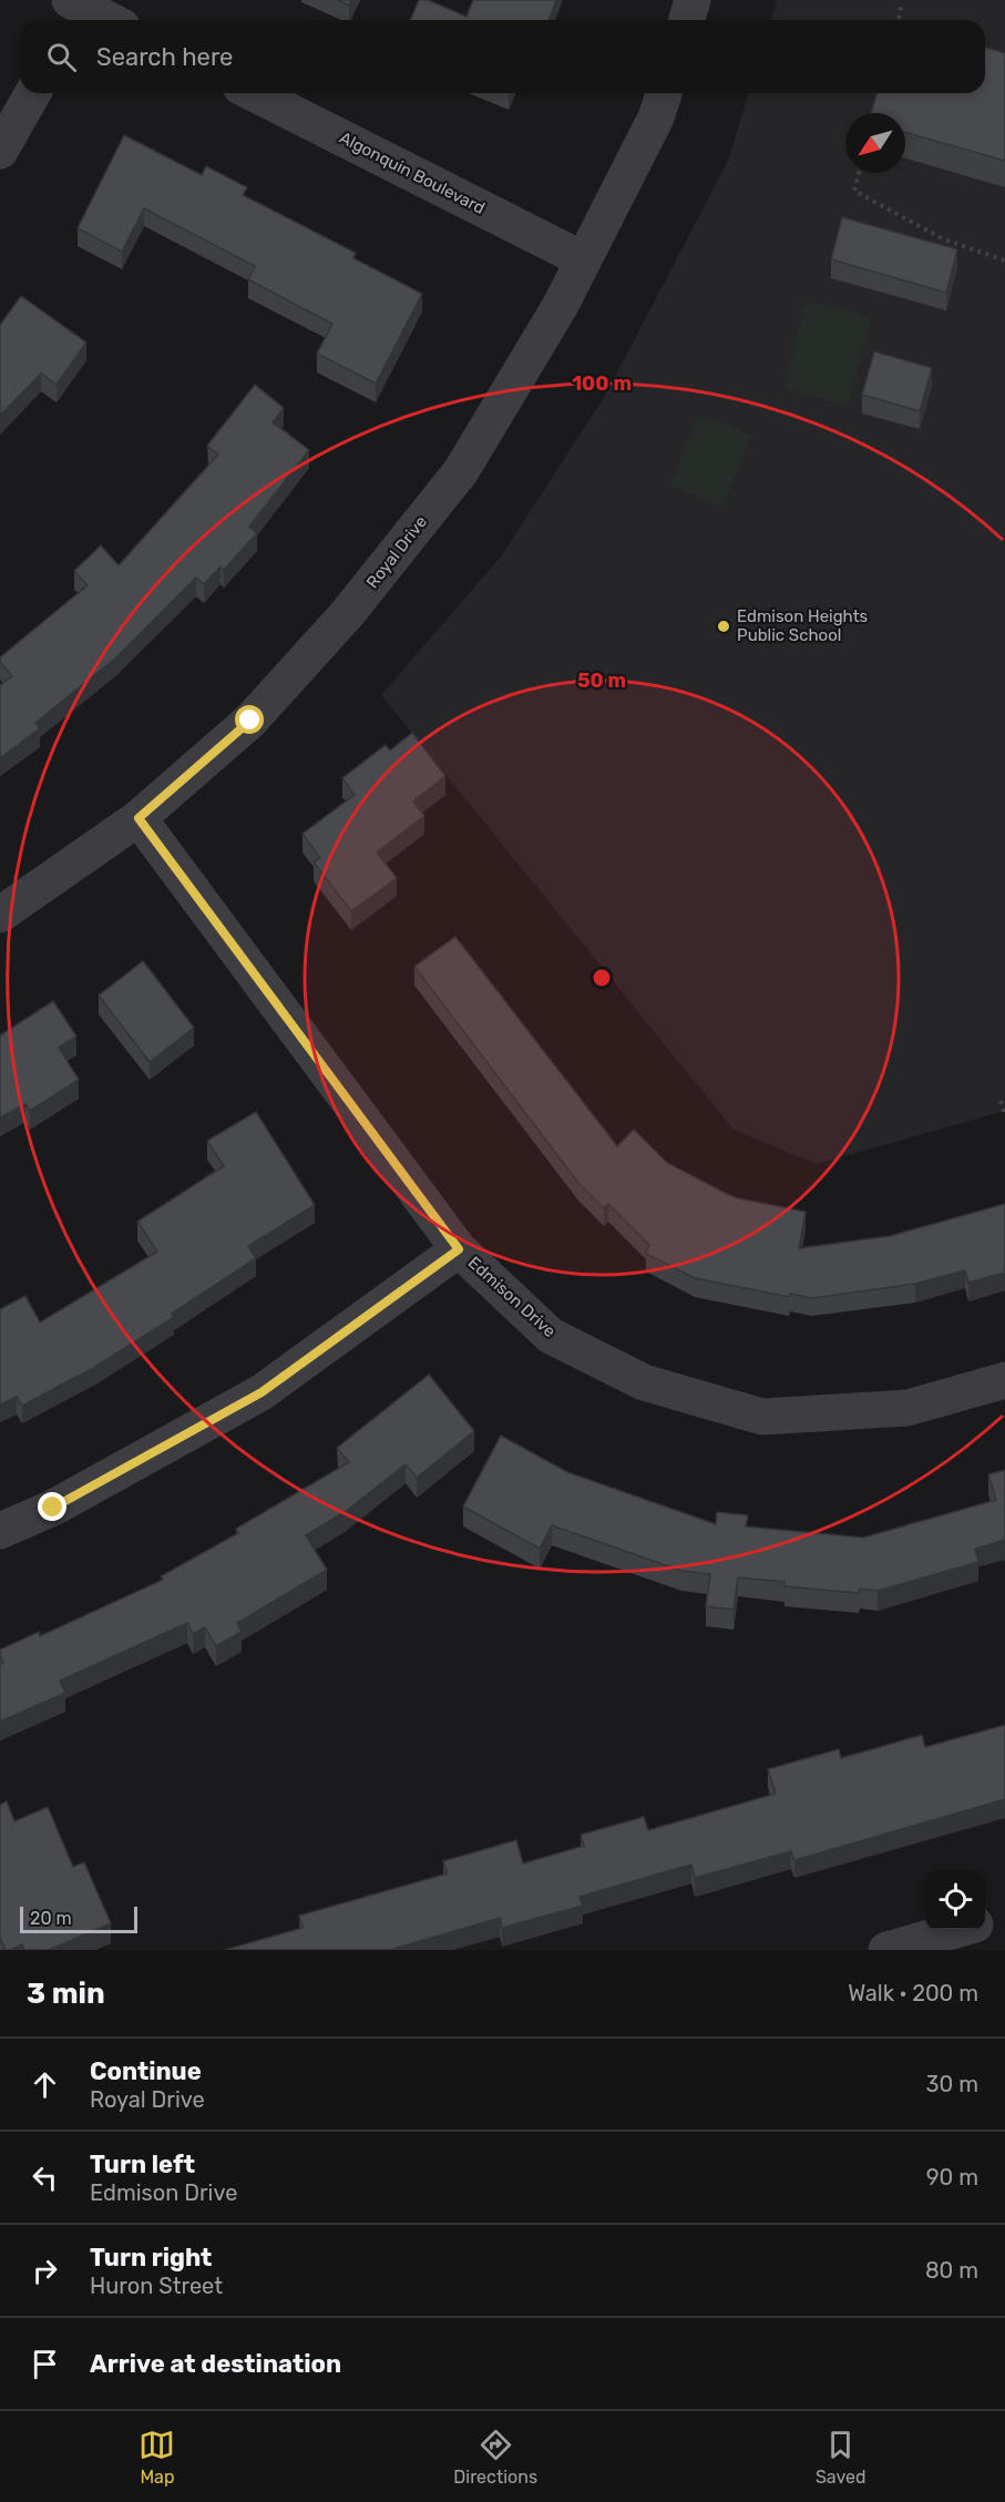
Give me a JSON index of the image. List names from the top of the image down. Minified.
{"streets":{"street":["Algonquin Boulevard","Royal Drive","Edmison Drive"]},"crossings":[["Algonquin Boulevard","Royal Drive"],["Royal Drive","Edmison Drive"]],"places":["Edmison Heights Public School"],"scale_bar":"20 m","north":"bottom left","page":{"search":"Search here","scale":"20 m","heading":["3 min","Walk · 200 m"],"list":[["Continue","Royal Drive","30 m"],["Turn left","Edmison Drive","90 m"],["Turn right","Huron Street","80 m"],"Arrive at destination"],"nav":["Map","Directions","Saved"]},"rings":["100 m","50 m"]}
